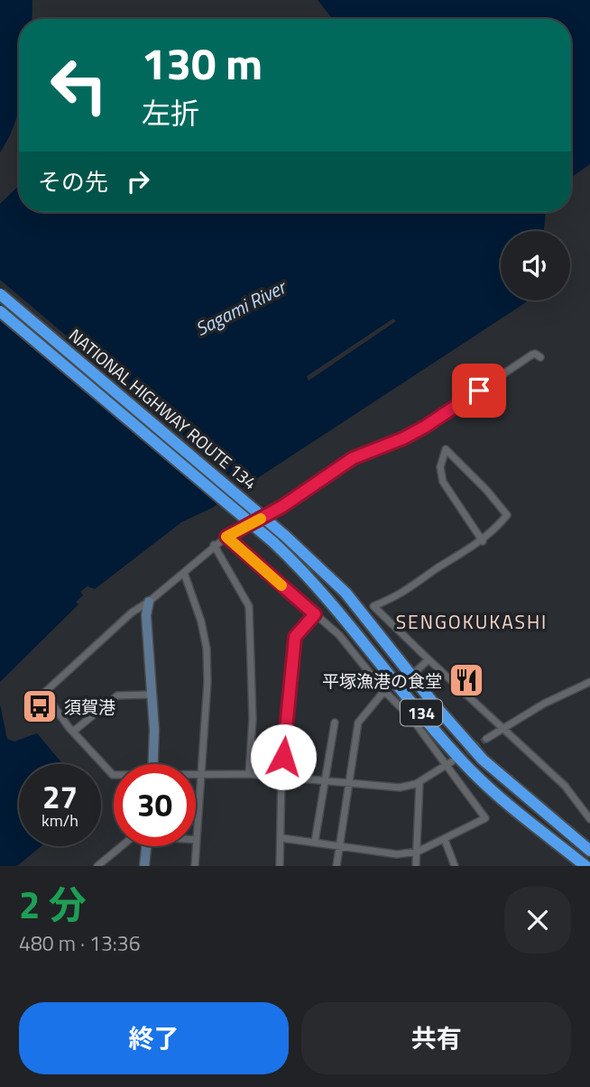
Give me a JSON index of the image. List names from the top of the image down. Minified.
{"streets":{"highway":["NATIONAL HIGHWAY ROUTE 134","134"]},"districts":["SENGOKUKASHI"],"water":["Sagami River"],"places":{"restaurant":["平塚漁港の食堂"],"bus stop":["須賀港"]},"page":{"turn":["130 m","左折"],"then":"その先","speed":"27 km/h","limit":"30","heading":["2 分","480 m · 13:36"],"buttons":["終了","共有"]}}
